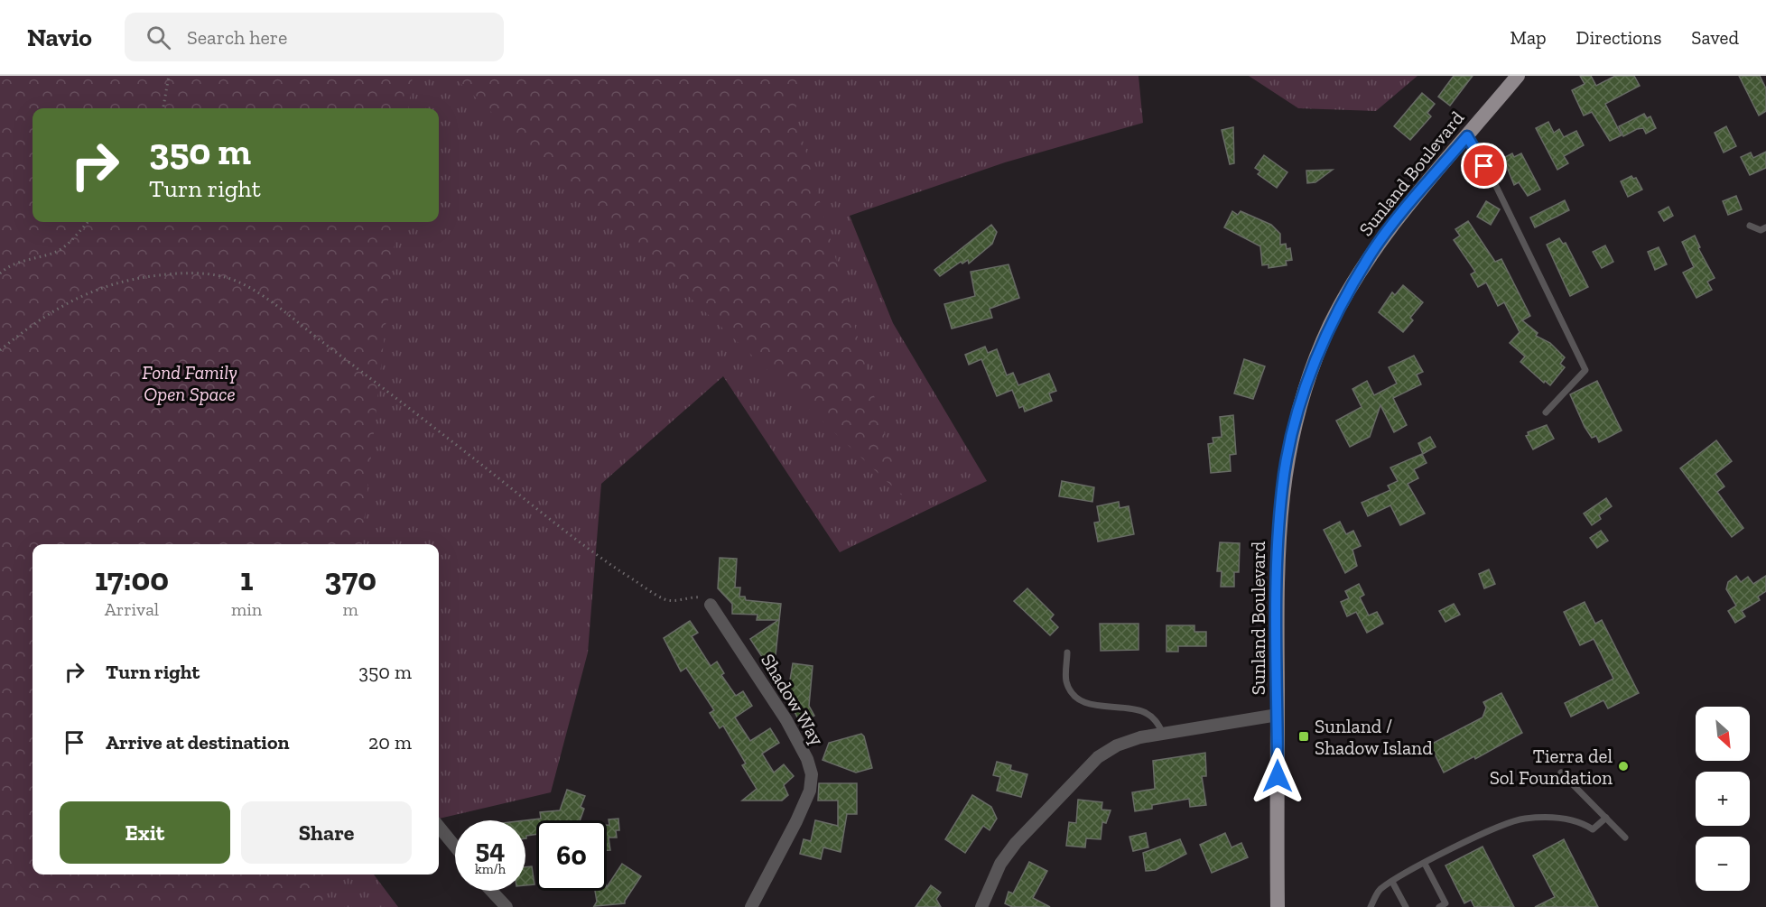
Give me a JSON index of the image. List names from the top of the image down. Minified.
{"streets":{"main road":["Sunland Boulevard"],"street":["Shadow Way"]},"parks":["Fond Family Open Space"],"places":{"transit":["Sunland / Shadow Island"],"other":["Tierra del Sol Foundation"]},"north":"bottom right","page":{"header":"Navio","search":"Search here","nav":["Map","Directions","Saved"],"turn":["350 m","Turn right"],"eta":["17:00","Arrival","1","min","370","m"],"list":[{"name":"Turn right","value":"350 m"},{"name":"Arrive at destination","value":"20 m"}],"map_buttons":["+","−"],"buttons":["Exit","Share"],"speed":"54 km/h","limit":"60"}}
